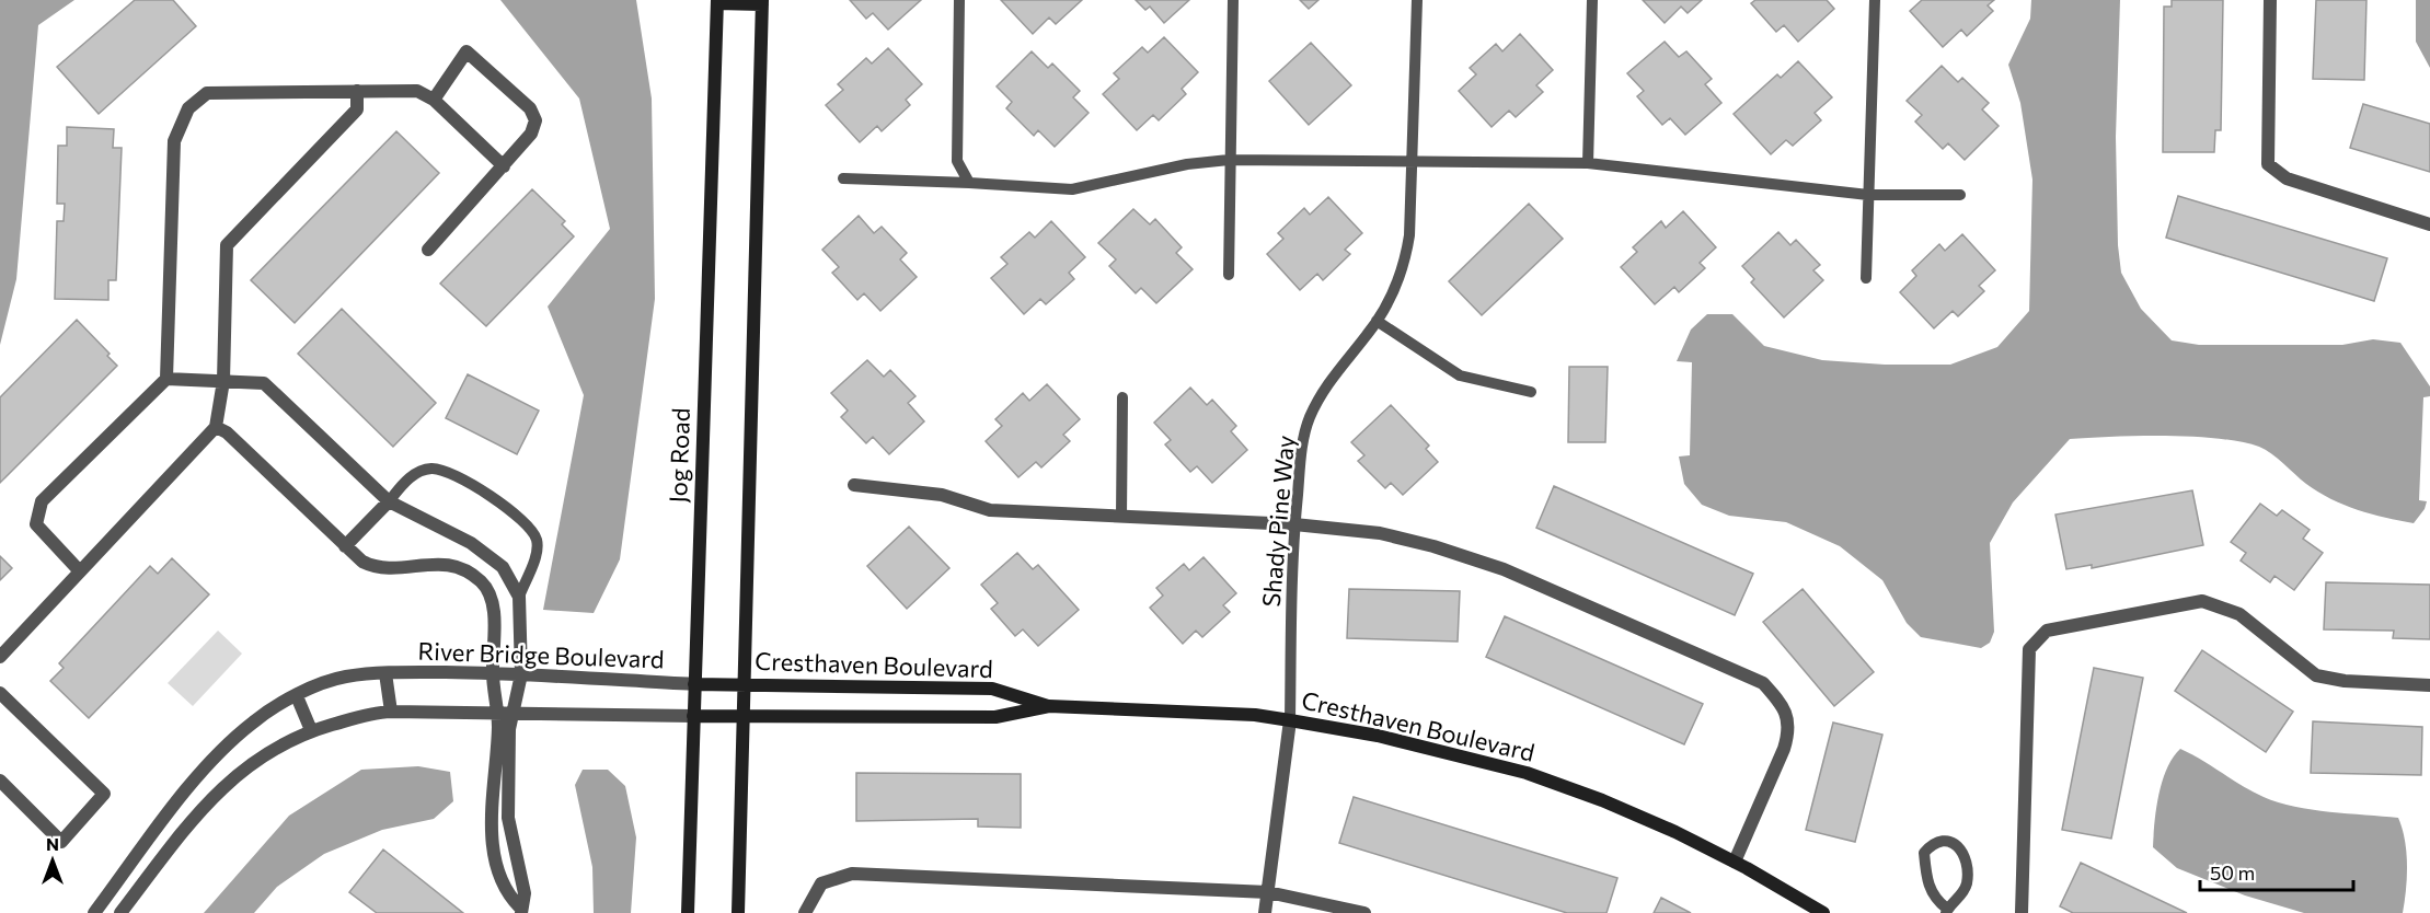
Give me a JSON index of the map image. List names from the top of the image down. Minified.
{"streets":{"main road":["Jog Road","Cresthaven Boulevard"],"street":["River Bridge Boulevard"],"lane":["Shady Pine Way"]},"crossings":[["Jog Road","River Bridge Boulevard"],["Jog Road","Cresthaven Boulevard"],["Shady Pine Way","Cresthaven Boulevard"],["River Bridge Boulevard","Cresthaven Boulevard"]],"scale_bar":"50 m","north":"top"}
